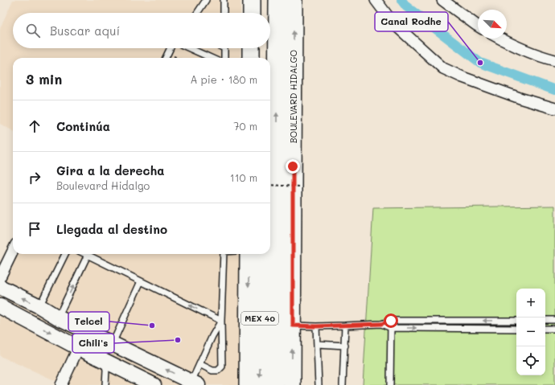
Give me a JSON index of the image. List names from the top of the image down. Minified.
{"streets":{"main road":["BOULEVARD HIDALGO","MEX 40"]},"places":["Canal Rodhe","Telcel","Chili's"],"north":"bottom right","page":{"search":"Buscar aquí","heading":["3 min","A pie · 180 m"],"list":[["Continúa","70 m"],["Gira a la derecha","Boulevard Hidalgo","110 m"],"Llegada al destino"],"map_buttons":["+","−"]}}
